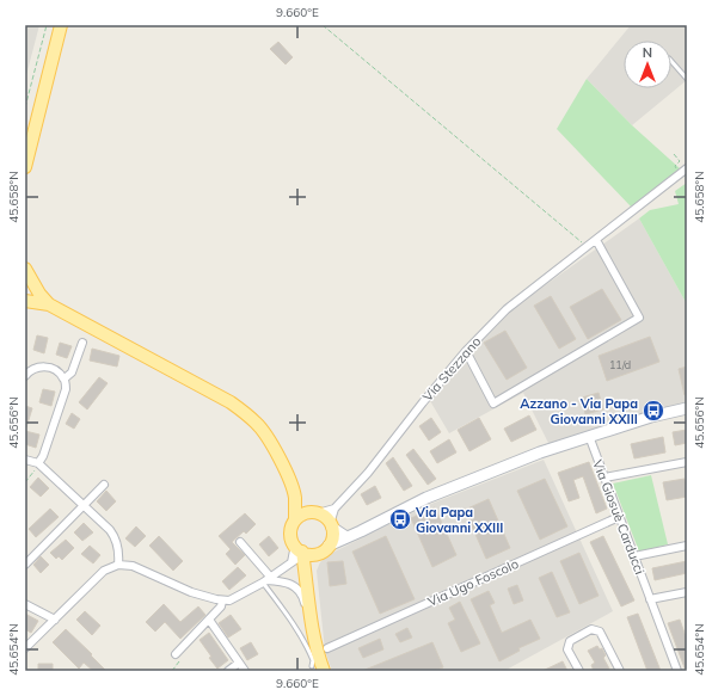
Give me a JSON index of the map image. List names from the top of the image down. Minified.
{"streets":{"street":["Via Stezzano","Via Giosuè Carducci","Via Ugo Foscolo"]},"crossings":[["Via Giosuè Carducci","Via Ugo Foscolo"]],"places":{"bus stop":["Azzano - Via Papa Giovanni XXIII","Via Papa Giovanni XXIII"]},"house_numbers":["11/d"],"north":"top","coordinates":["9.660°E","45.658°N","45.656°N","45.654°N"]}
